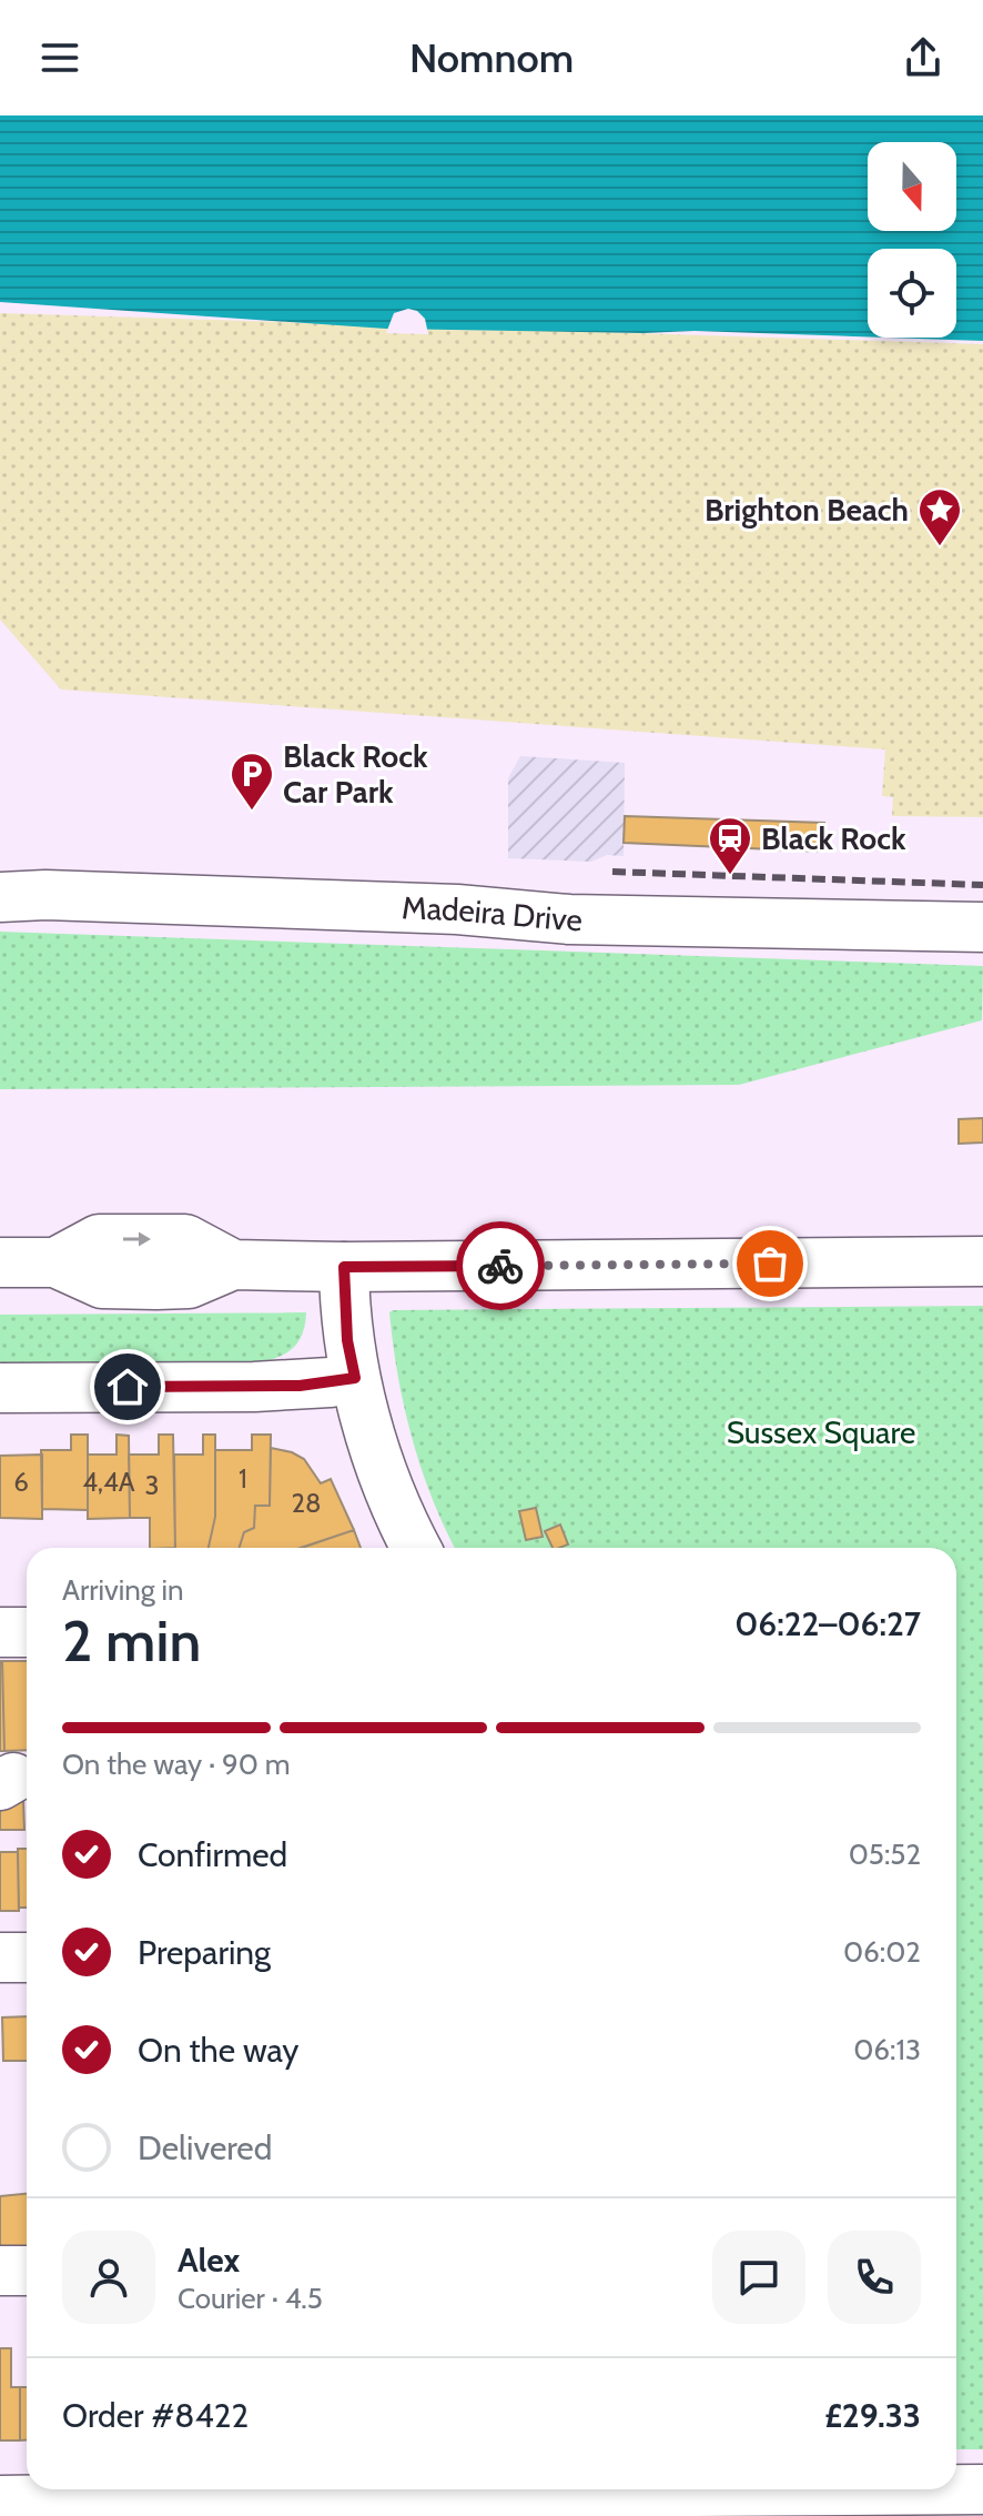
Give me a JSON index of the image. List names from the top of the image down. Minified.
{"streets":{"main road":["Madeira Drive"]},"parks":["Sussex Square"],"places":{"place":["Brighton Beach"],"parking":["Black Rock Car Park"],"station":["Black Rock"]},"house_numbers":["1","6","4,4A","3","28"],"north":"bottom","page":{"header":"Nomnom","heading":["2 min","Arriving in","06:22–06:27"],"panel":["Alex","Courier · 4.5","Order #8422","£29.33"],"bar":"On the way · 90 m","list":[["Confirmed","05:52"],["Preparing","06:02"],["On the way","06:13"],"Delivered"]}}
